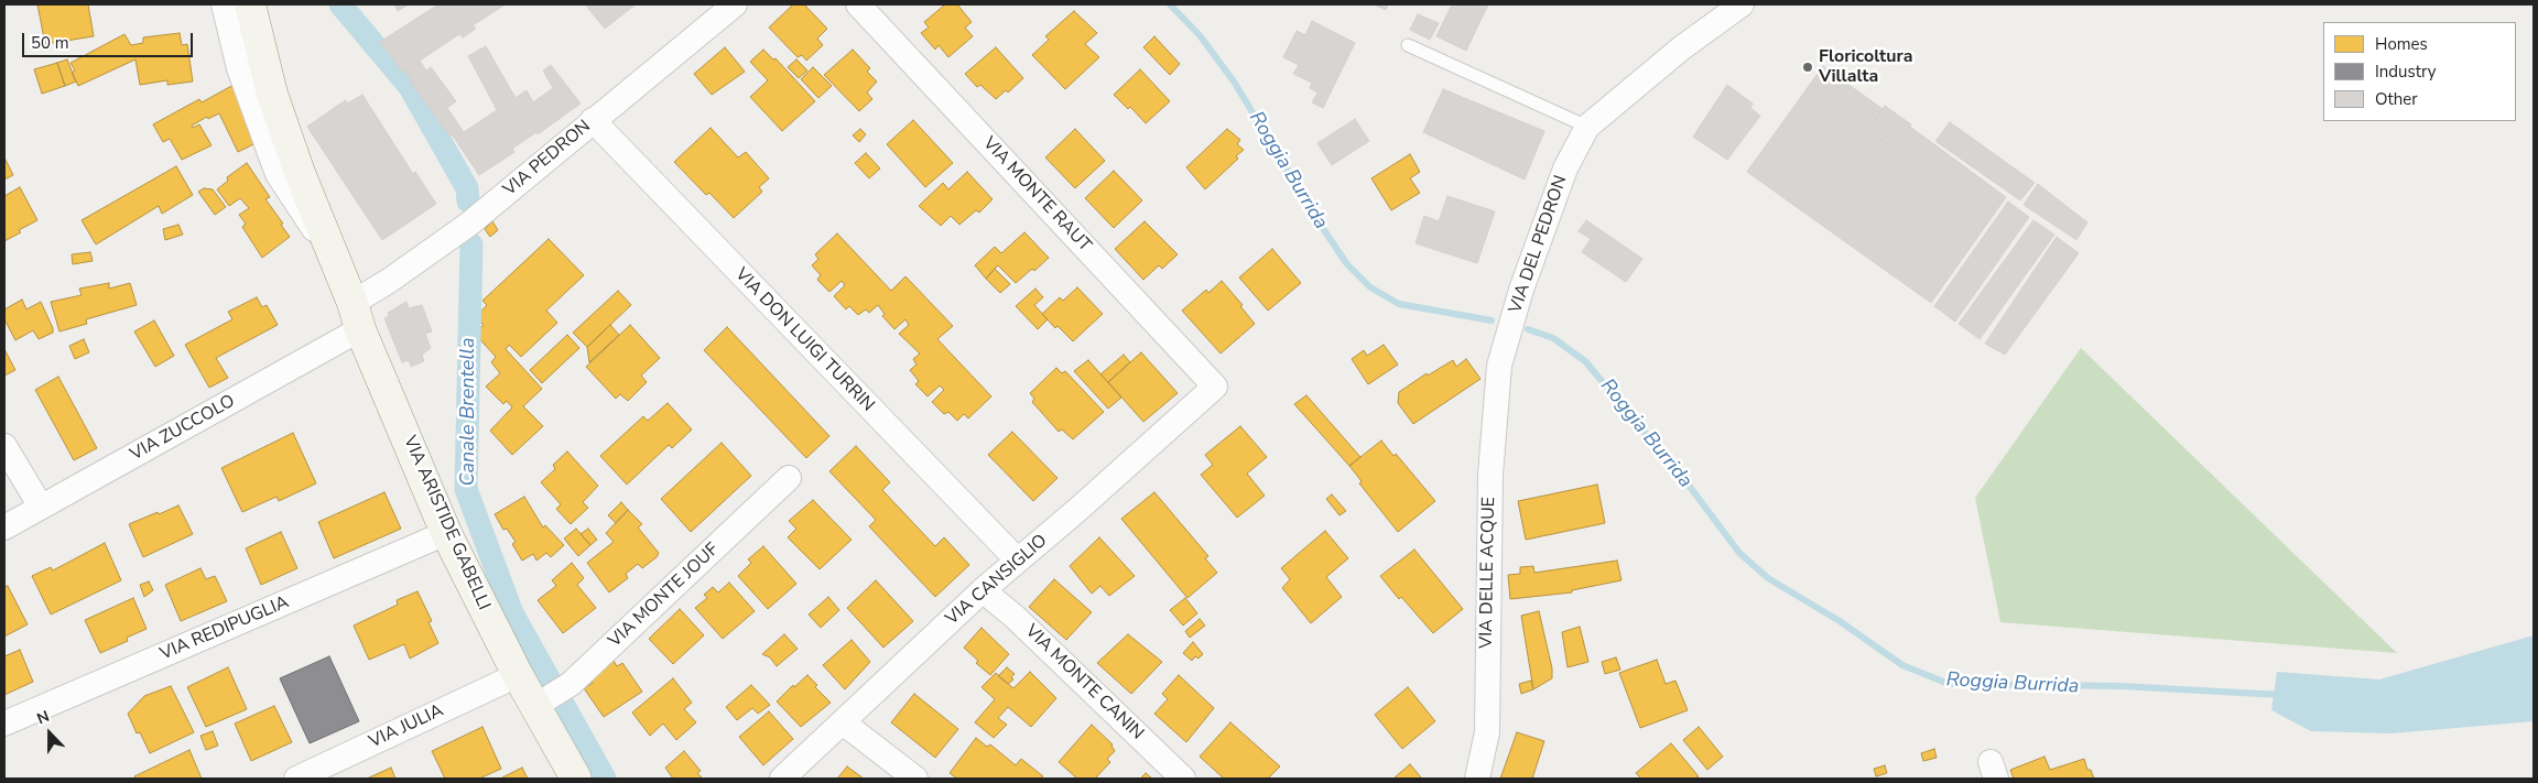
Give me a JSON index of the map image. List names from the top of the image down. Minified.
{"streets":{"main road":["VIA ARISTIDE GABELLI"],"street":["VIA PEDRON","VIA MONTE RAUT","VIA DEL PEDRON","VIA DON LUIGI TURRIN","VIA ZUCCOLO","VIA DELLE ACQUE","VIA CANSIGLIO","VIA MONTE JOUF","VIA REDIPUGLIA","VIA MONTE CANIN","VIA JULIA"]},"crossings":[["VIA PEDRON","VIA DON LUIGI TURRIN"],["VIA PEDRON","VIA ZUCCOLO"],["VIA PEDRON","VIA ARISTIDE GABELLI"],["VIA MONTE RAUT","VIA CANSIGLIO"],["VIA DEL PEDRON","VIA DELLE ACQUE"],["VIA DON LUIGI TURRIN","VIA CANSIGLIO"],["VIA ZUCCOLO","VIA ARISTIDE GABELLI"],["VIA ARISTIDE GABELLI","VIA MONTE JOUF"],["VIA ARISTIDE GABELLI","VIA REDIPUGLIA"],["VIA ARISTIDE GABELLI","VIA JULIA"],["VIA CANSIGLIO","VIA MONTE CANIN"]],"water":["Roggia Burrida","Canale Brentella"],"places":["Floricoltura Villalta"],"legend":["Homes","Industry","Other"],"scale_bar":"50 m","north":"top"}
